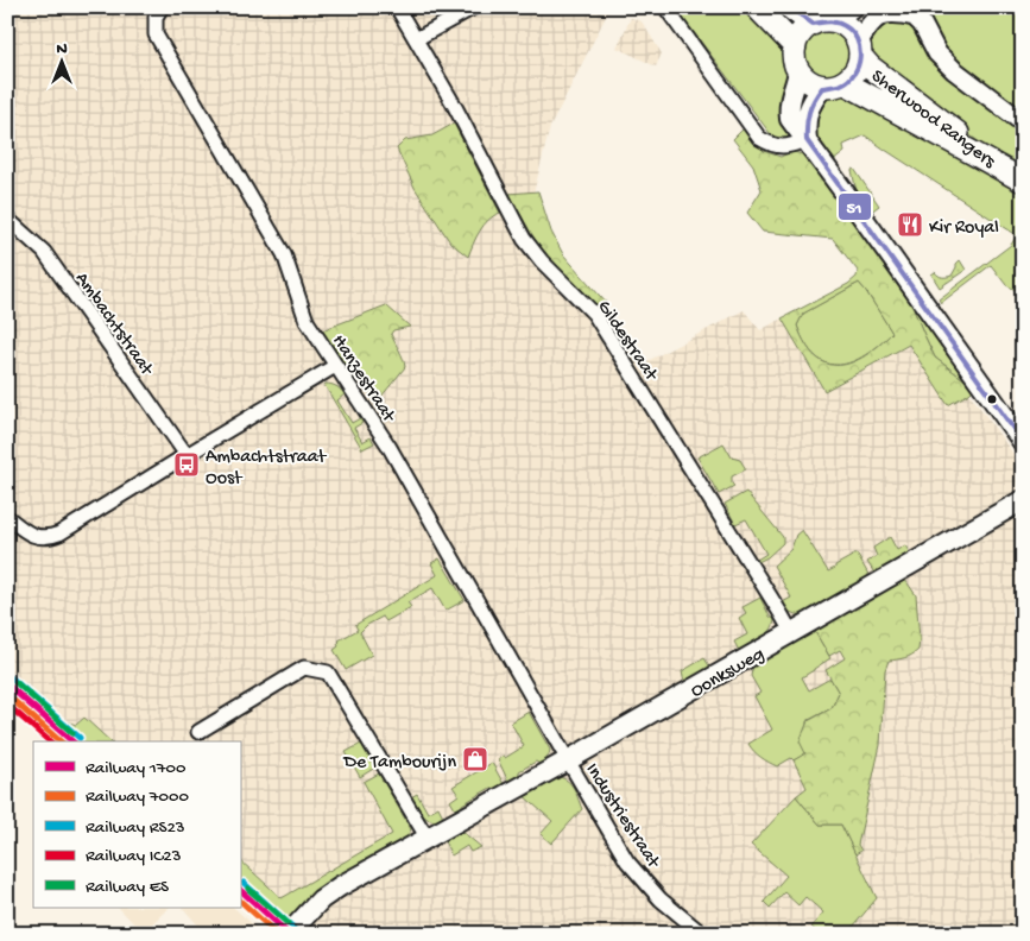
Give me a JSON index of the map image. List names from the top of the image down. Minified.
{"streets":{"main road":["Sherwood Rangers","Oonksweg"],"street":["Ambachtstraat","Gildestraat","Hanzestraat","Industriestraat"]},"crossings":[["Gildestraat","Oonksweg"],["Hanzestraat","Oonksweg"],["Hanzestraat","Industriestraat"],["Oonksweg","Industriestraat"]],"places":{"restaurant":["Kir Royal"],"bus stop":["Ambachtstraat Oost"],"shop":["De Tambourijn"]},"lines":["transit line 51","rail line RS23","rail line ES","rail line 1700","rail line 7000","rail line IC23"],"legend":["Railway 1700","Railway 7000","Railway RS23","Railway IC23","Railway ES"],"north":"top"}
